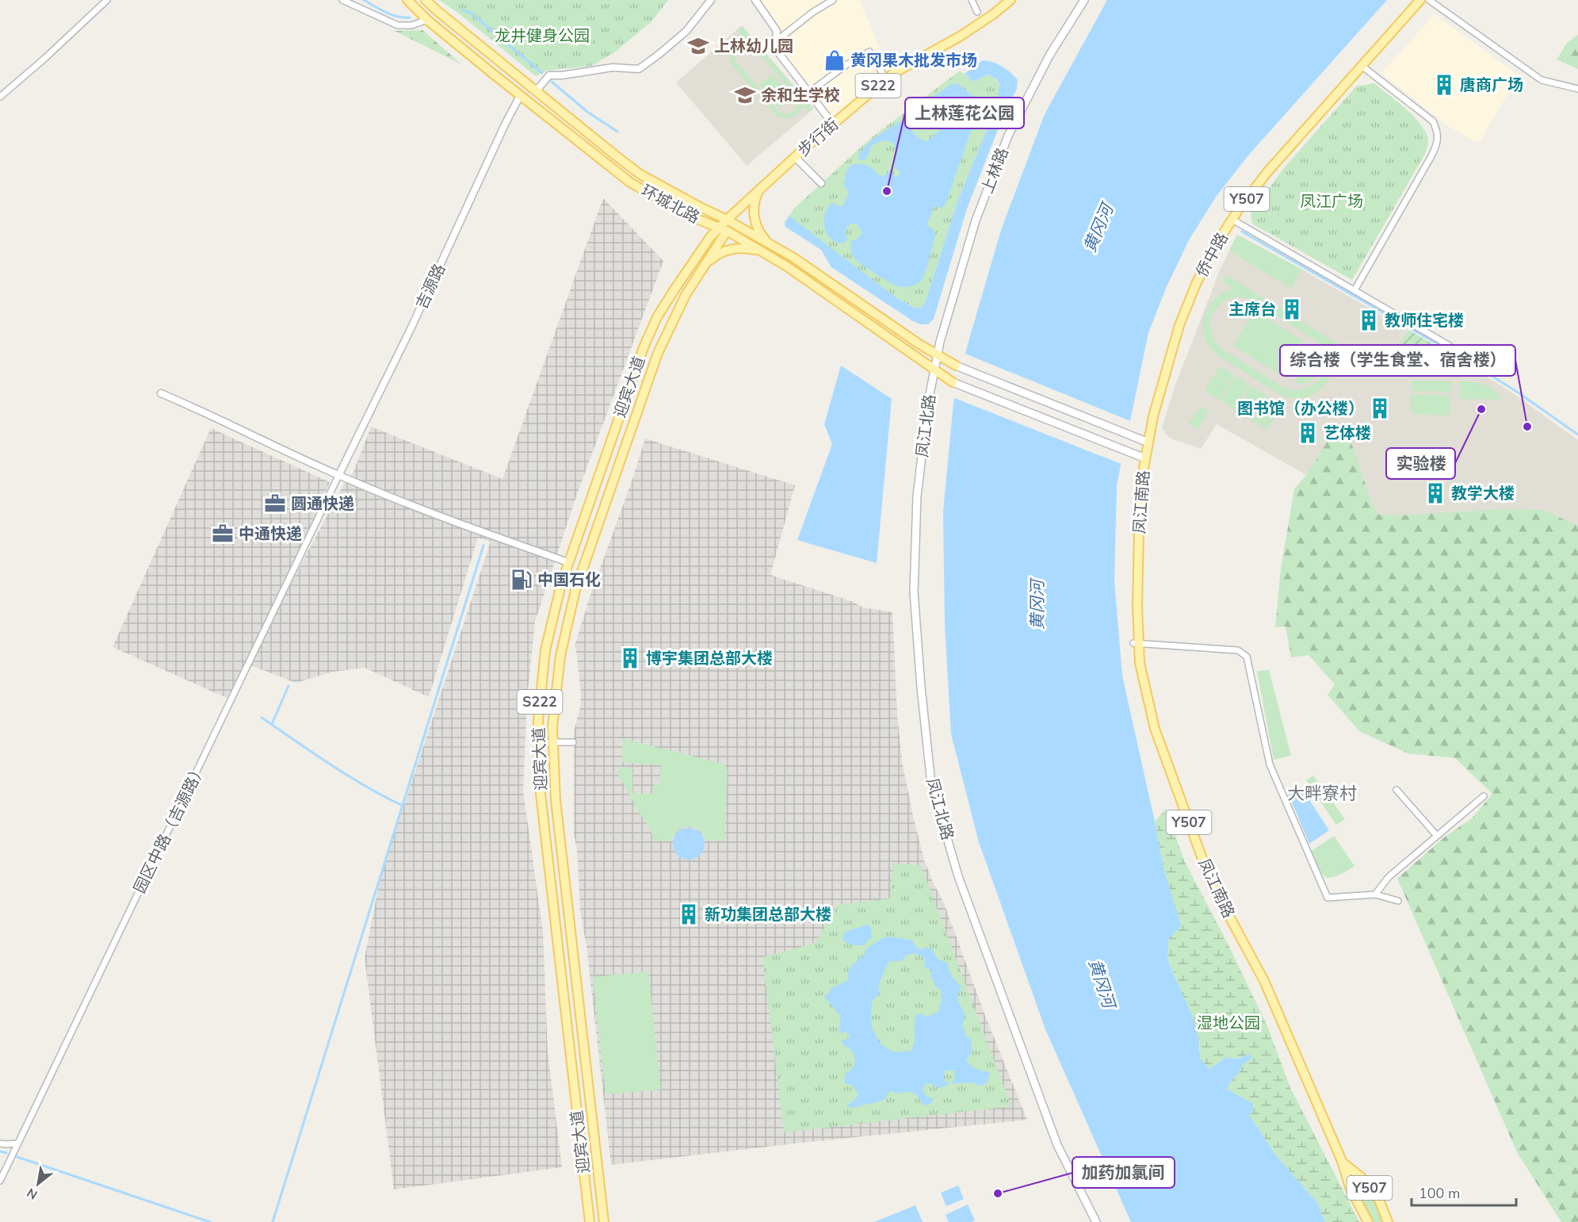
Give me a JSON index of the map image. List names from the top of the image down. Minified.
{"streets":{"main road":["S222","步行街","上林路","Y507","环城北路","侨中路","迎宾大道","凤江北路","凤江南路"],"street":["吉源路","园区中路（吉源路）"]},"crossings":[["步行街","环城北路"],["步行街","迎宾大道"],["上林路","环城北路"],["上林路","凤江北路"],["环城北路","吉源路"],["环城北路","迎宾大道"],["环城北路","凤江北路"],["侨中路","凤江南路"],["吉源路","园区中路（吉源路）"]],"districts":["大畔寮村"],"water":["黄冈河"],"parks":["龙井健身公园","凤江广场","湿地公园"],"places":{"school or university":["上林幼儿园","余和生学校"],"shop":["黄冈果木批发市场"],"building":["唐商广场","主席台","教师住宅楼","图书馆（办公楼）","艺体楼","教学大楼","博宇集团总部大楼","新功集团总部大楼"],"other":["上林莲花公园","实验楼","综合楼（学生食堂、宿舍楼）","加药加氯间"],"office":["圆通快递","中通快递"],"fuel station":["中国石化"]},"scale_bar":"100 m","north":"bottom left"}
